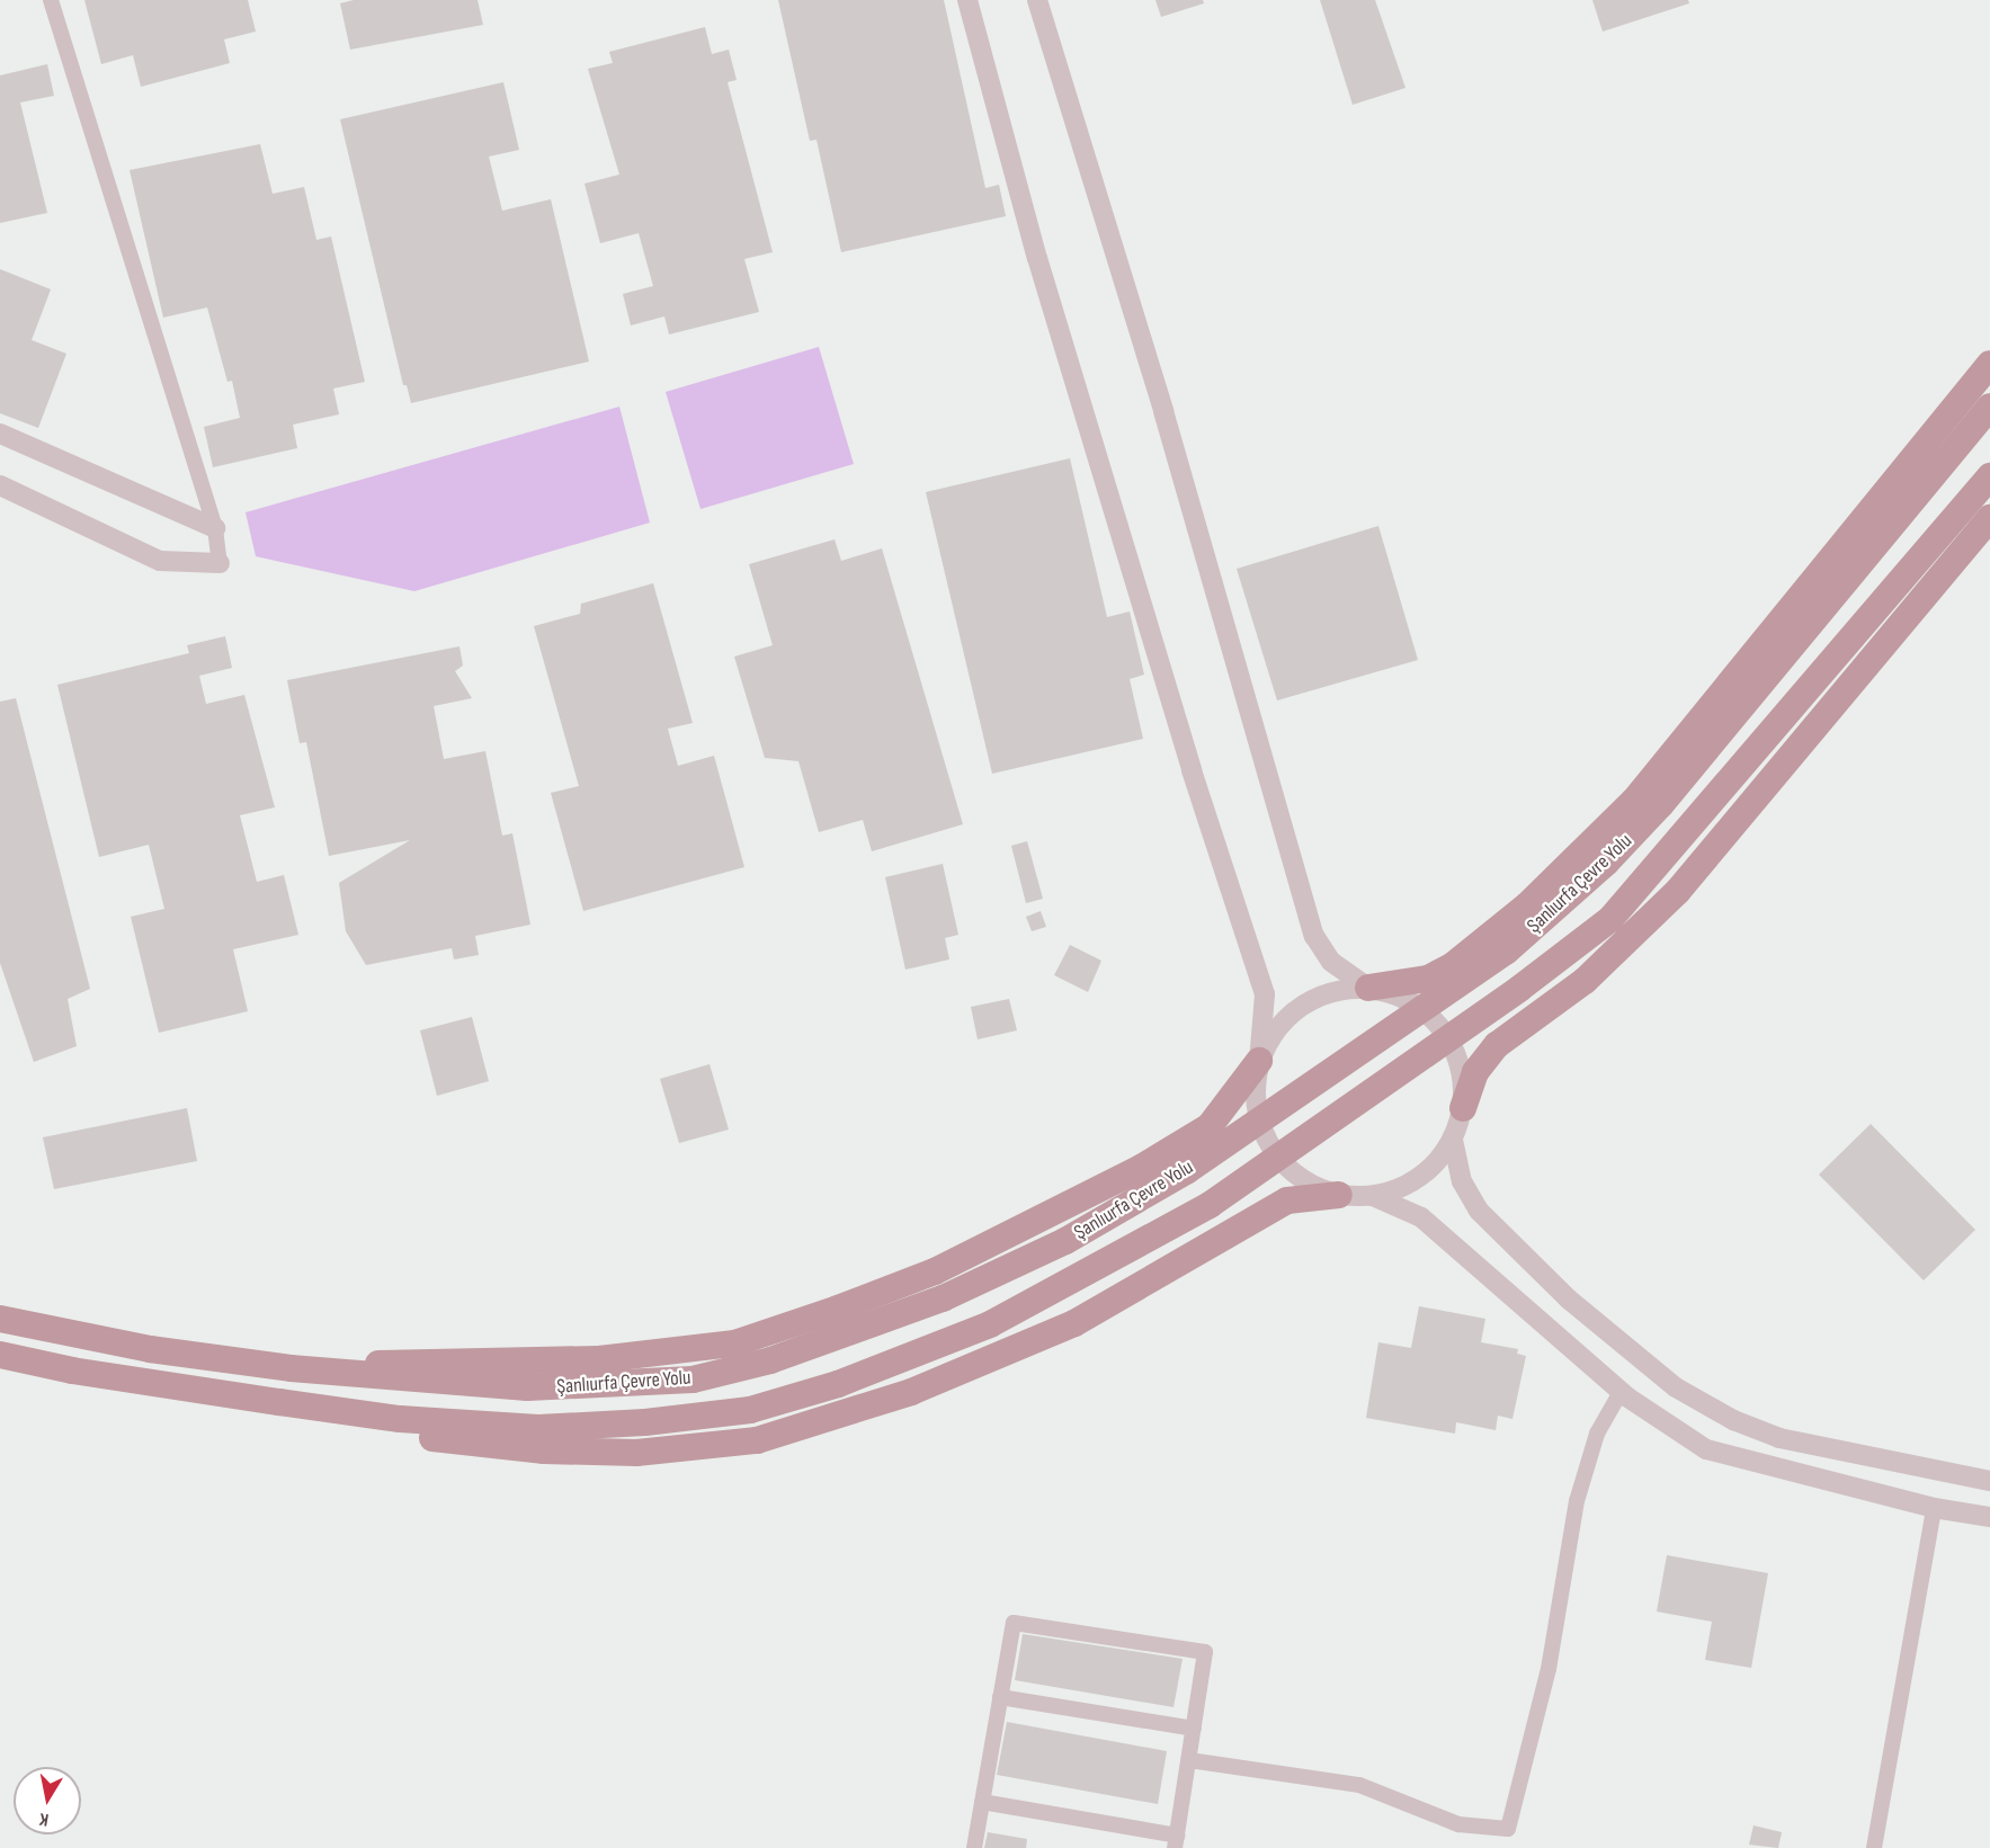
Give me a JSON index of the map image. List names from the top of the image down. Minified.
{"streets":{"highway":["Şanlıurfa Çevre Yolu"]},"north":"bottom"}
